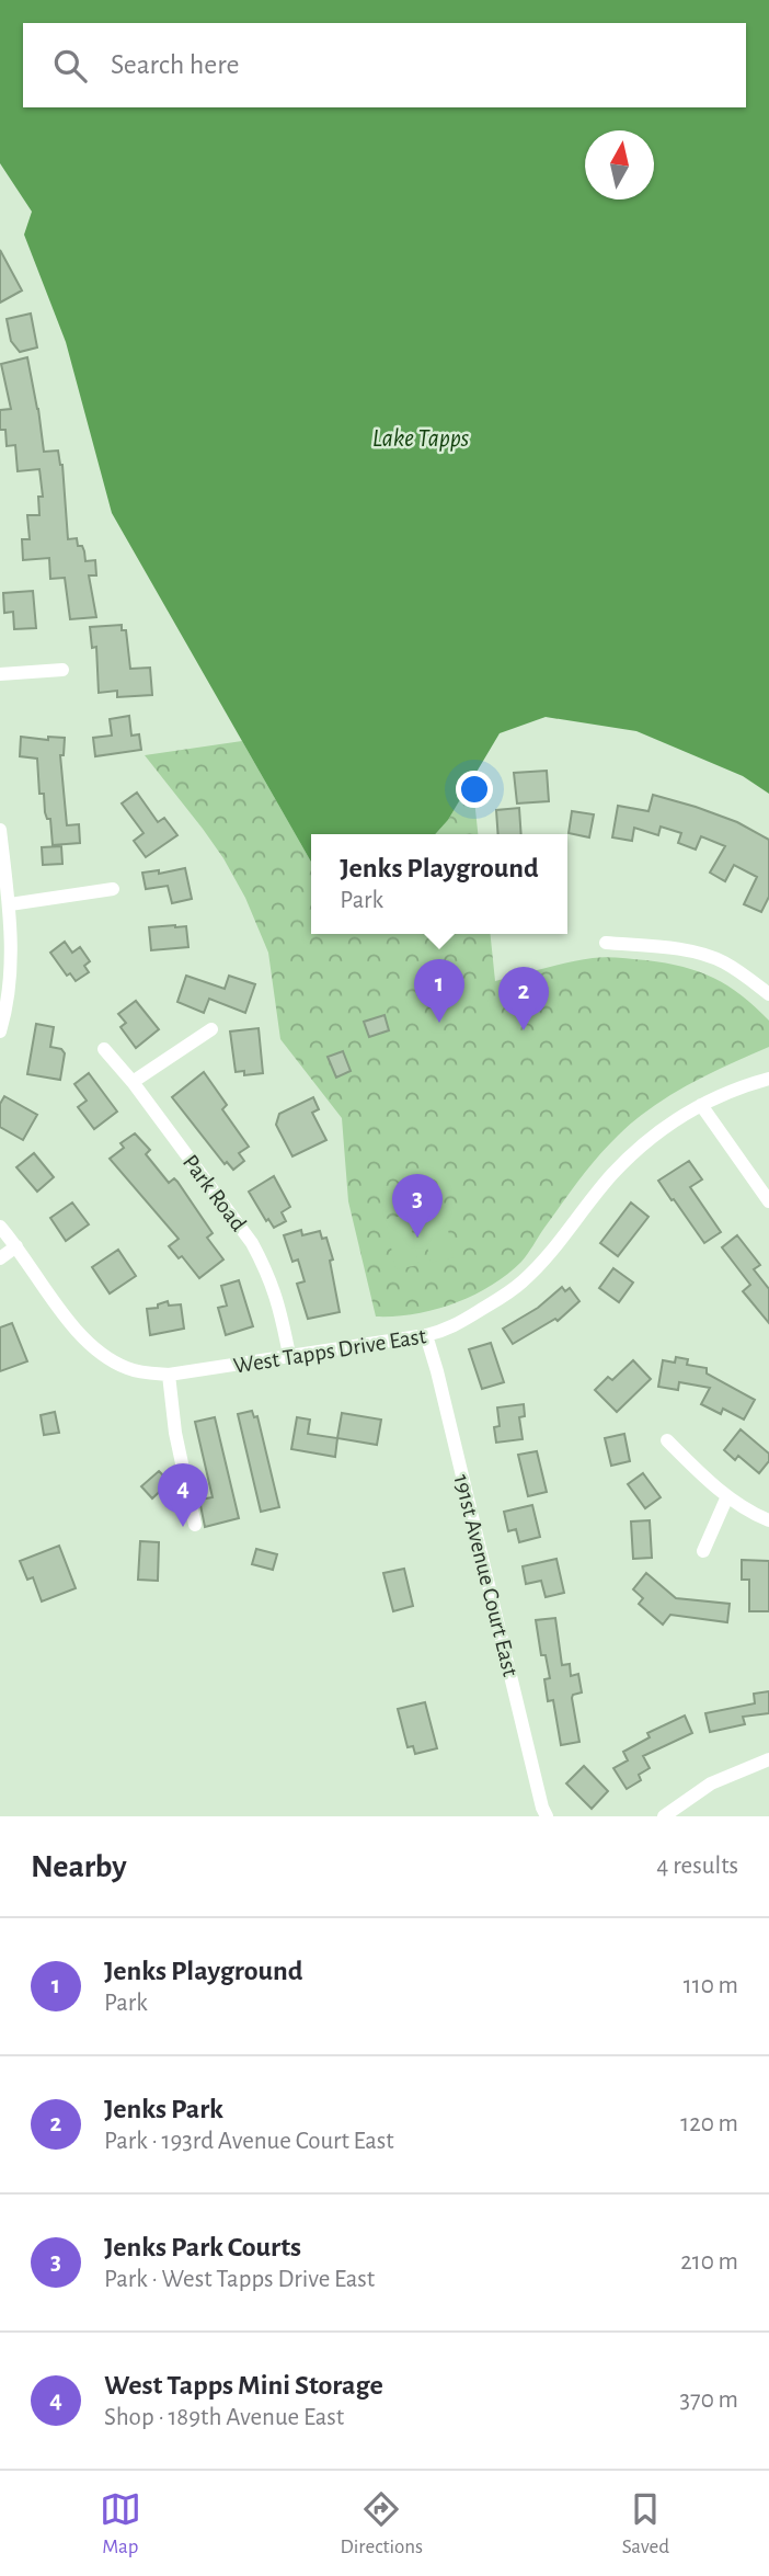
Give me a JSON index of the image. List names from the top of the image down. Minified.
{"streets":{"street":["Park Road","West Tapps Drive East","191st Avenue Court East"]},"crossings":[["Park Road","West Tapps Drive East"],["West Tapps Drive East","191st Avenue Court East"]],"water":["Lake Tapps"],"north":"top","page":{"search":"Search here","popup":["Jenks Playground","Park"],"pins":["1","2","3","4"],"heading":["Nearby","4 results"],"list":[{"mark":"1","name":"Jenks Playground","note":"Park","value":"110 m"},{"mark":"2","name":"Jenks Park","note":"Park · 193rd Avenue Court East","value":"120 m"},{"mark":"3","name":"Jenks Park Courts","note":"Park · West Tapps Drive East","value":"210 m"},{"mark":"4","name":"West Tapps Mini Storage","note":"Shop · 189th Avenue East","value":"370 m"}],"nav":["Map","Directions","Saved"]}}
